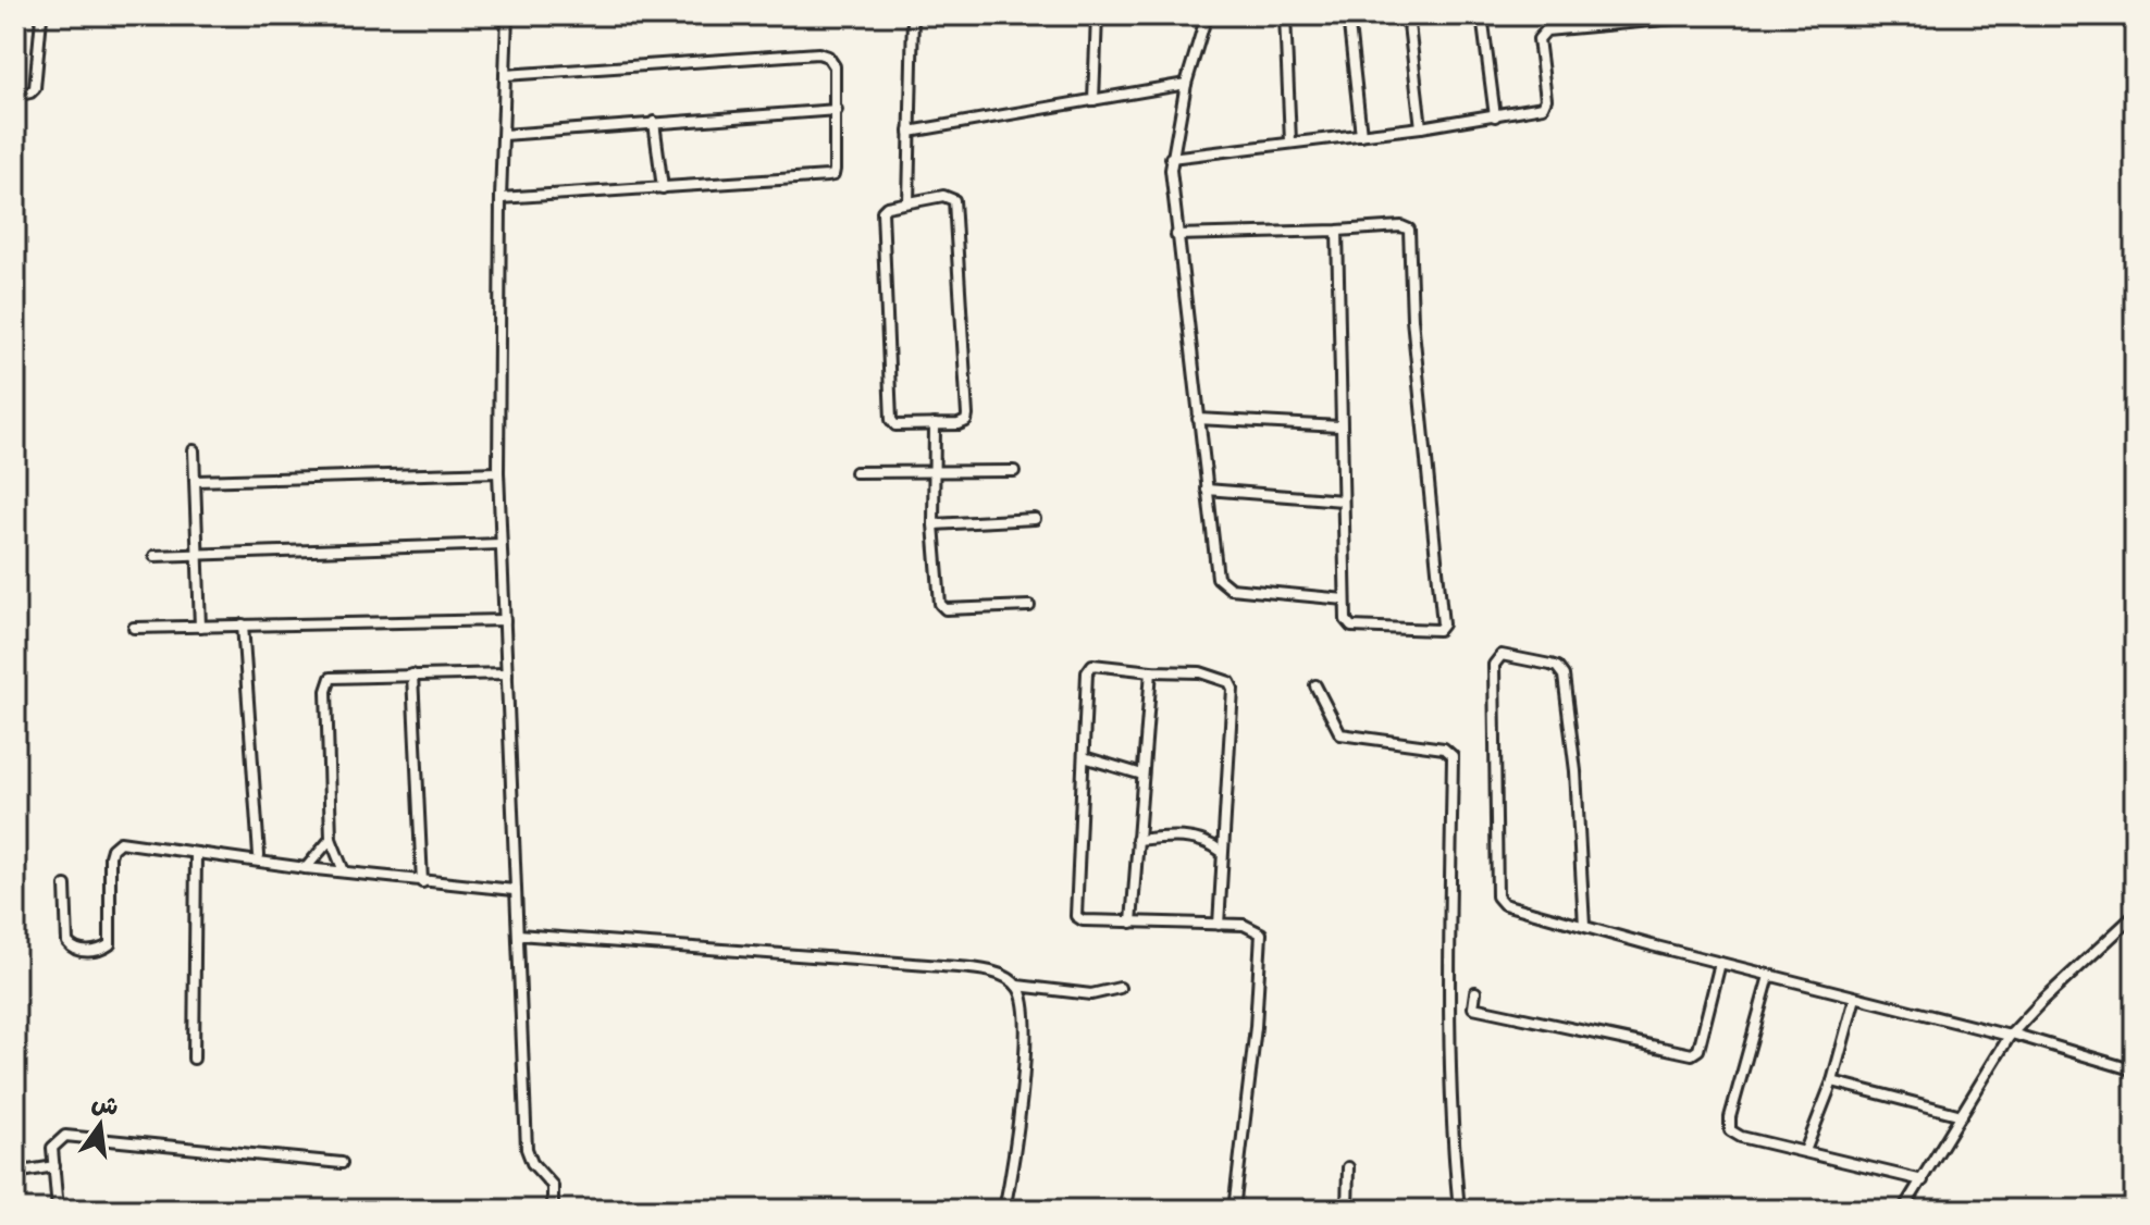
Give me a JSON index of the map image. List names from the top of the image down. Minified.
{"north":"top"}
